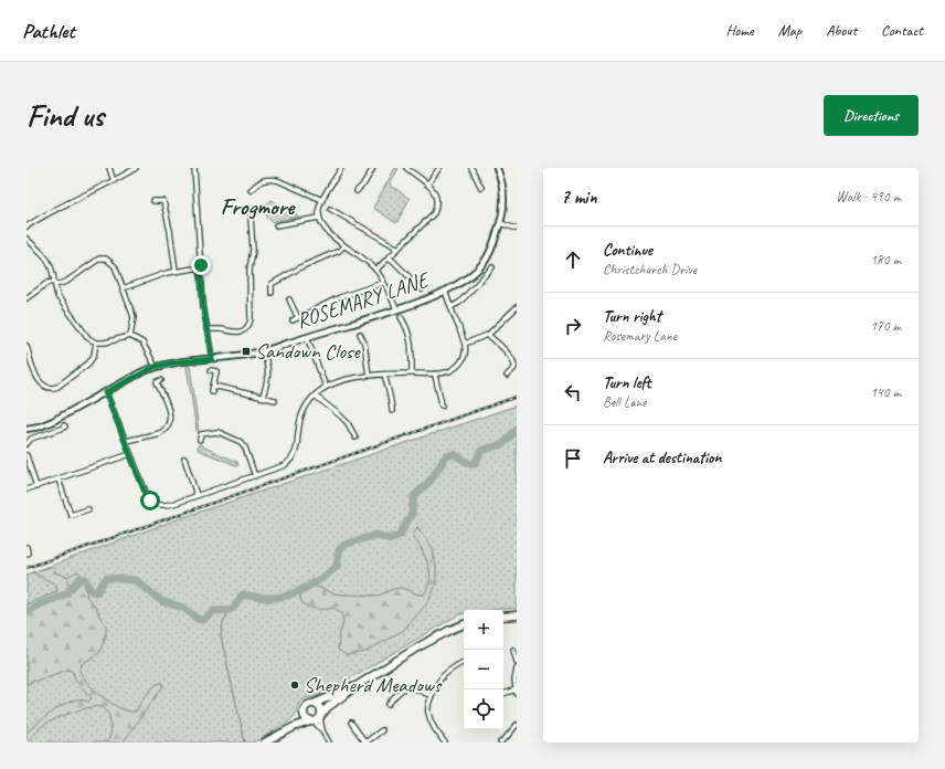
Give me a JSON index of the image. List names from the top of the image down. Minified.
{"streets":{"street":["ROSEMARY LANE"]},"districts":["Frogmore"],"places":{"transit":["Sandown Close"],"other":["Shepherd Meadows"]},"page":{"header":"Pathlet","nav":["Home","Map","About","Contact"],"buttons":"Directions","title":"Find us","heading":["7 min","Walk · 490 m"],"list":[["Continue","Christchurch Drive","180 m"],["Turn right","Rosemary Lane","170 m"],["Turn left","Bell Lane","140 m"],"Arrive at destination"],"map_buttons":["+","−"]}}
